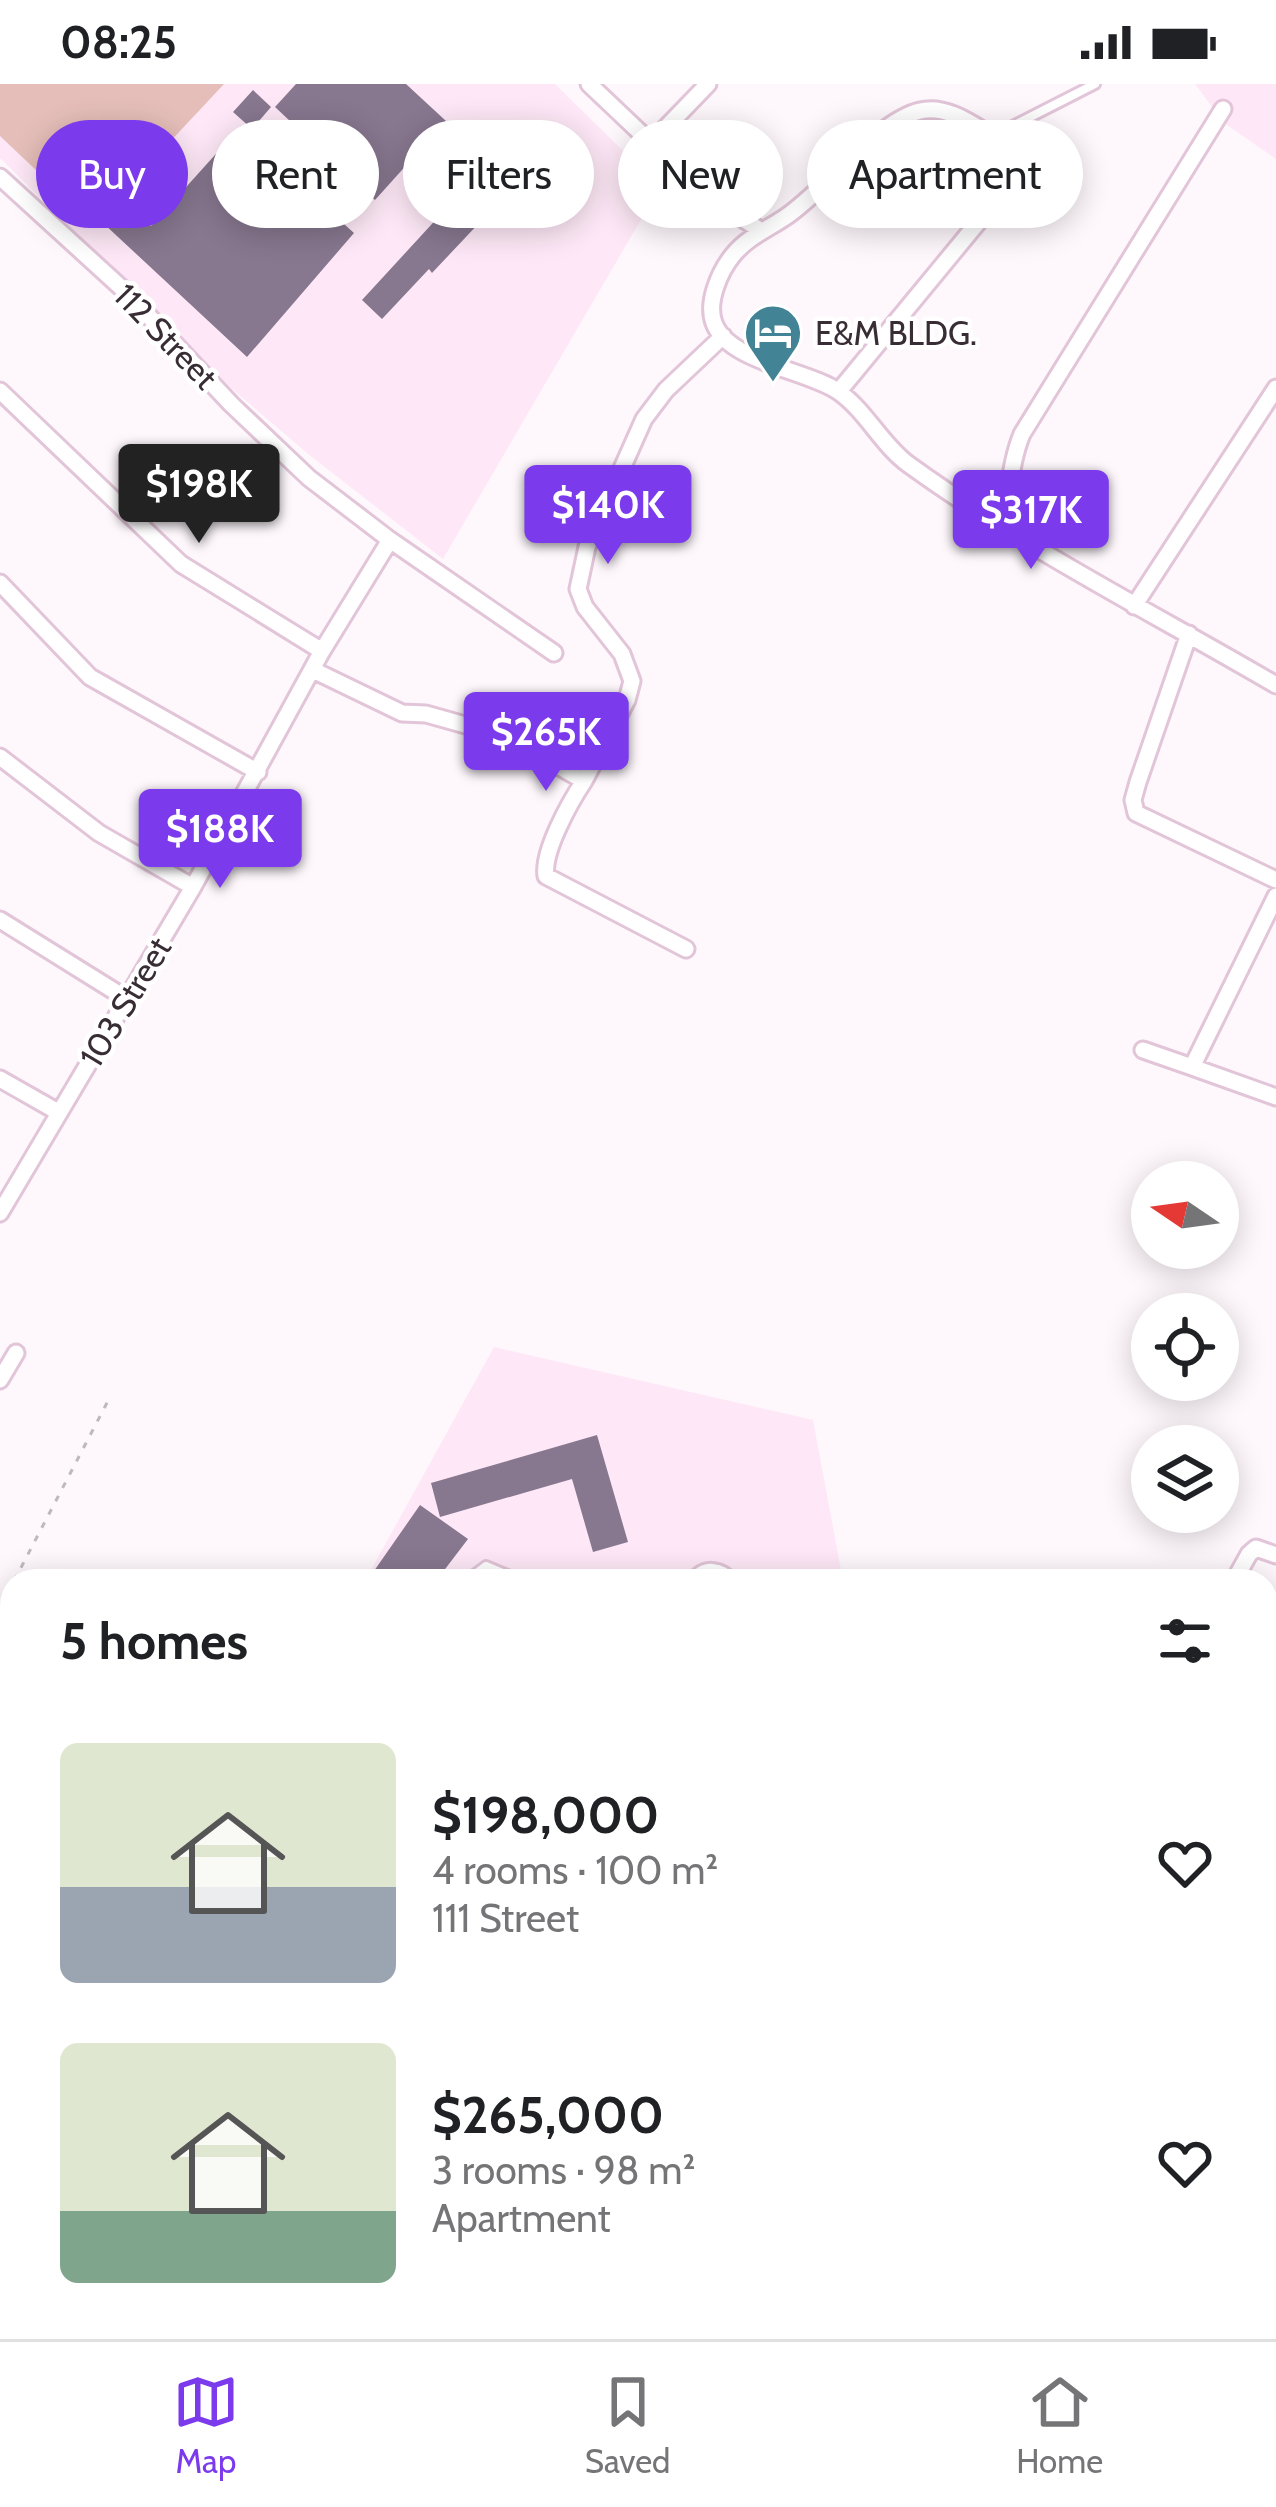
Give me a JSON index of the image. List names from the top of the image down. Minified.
{"streets":{"street":["112 Street","103 Street"]},"crossings":[["112 Street","103 Street"]],"places":{"hotel":["E&M BLDG."]},"north":"left","page":{"status":"08:25","chip":["Buy","Rent","Filters","New","Apartment"],"price":["$198K","$140K","$317K","$265K","$188K"],"heading":"5 homes","list":[{"name":"$198,000","note":"4 rooms · 100 m² · 111 Street"},{"name":"$265,000","note":"3 rooms · 98 m² · Apartment"}],"tabs":["Map","Saved","Home"]}}
